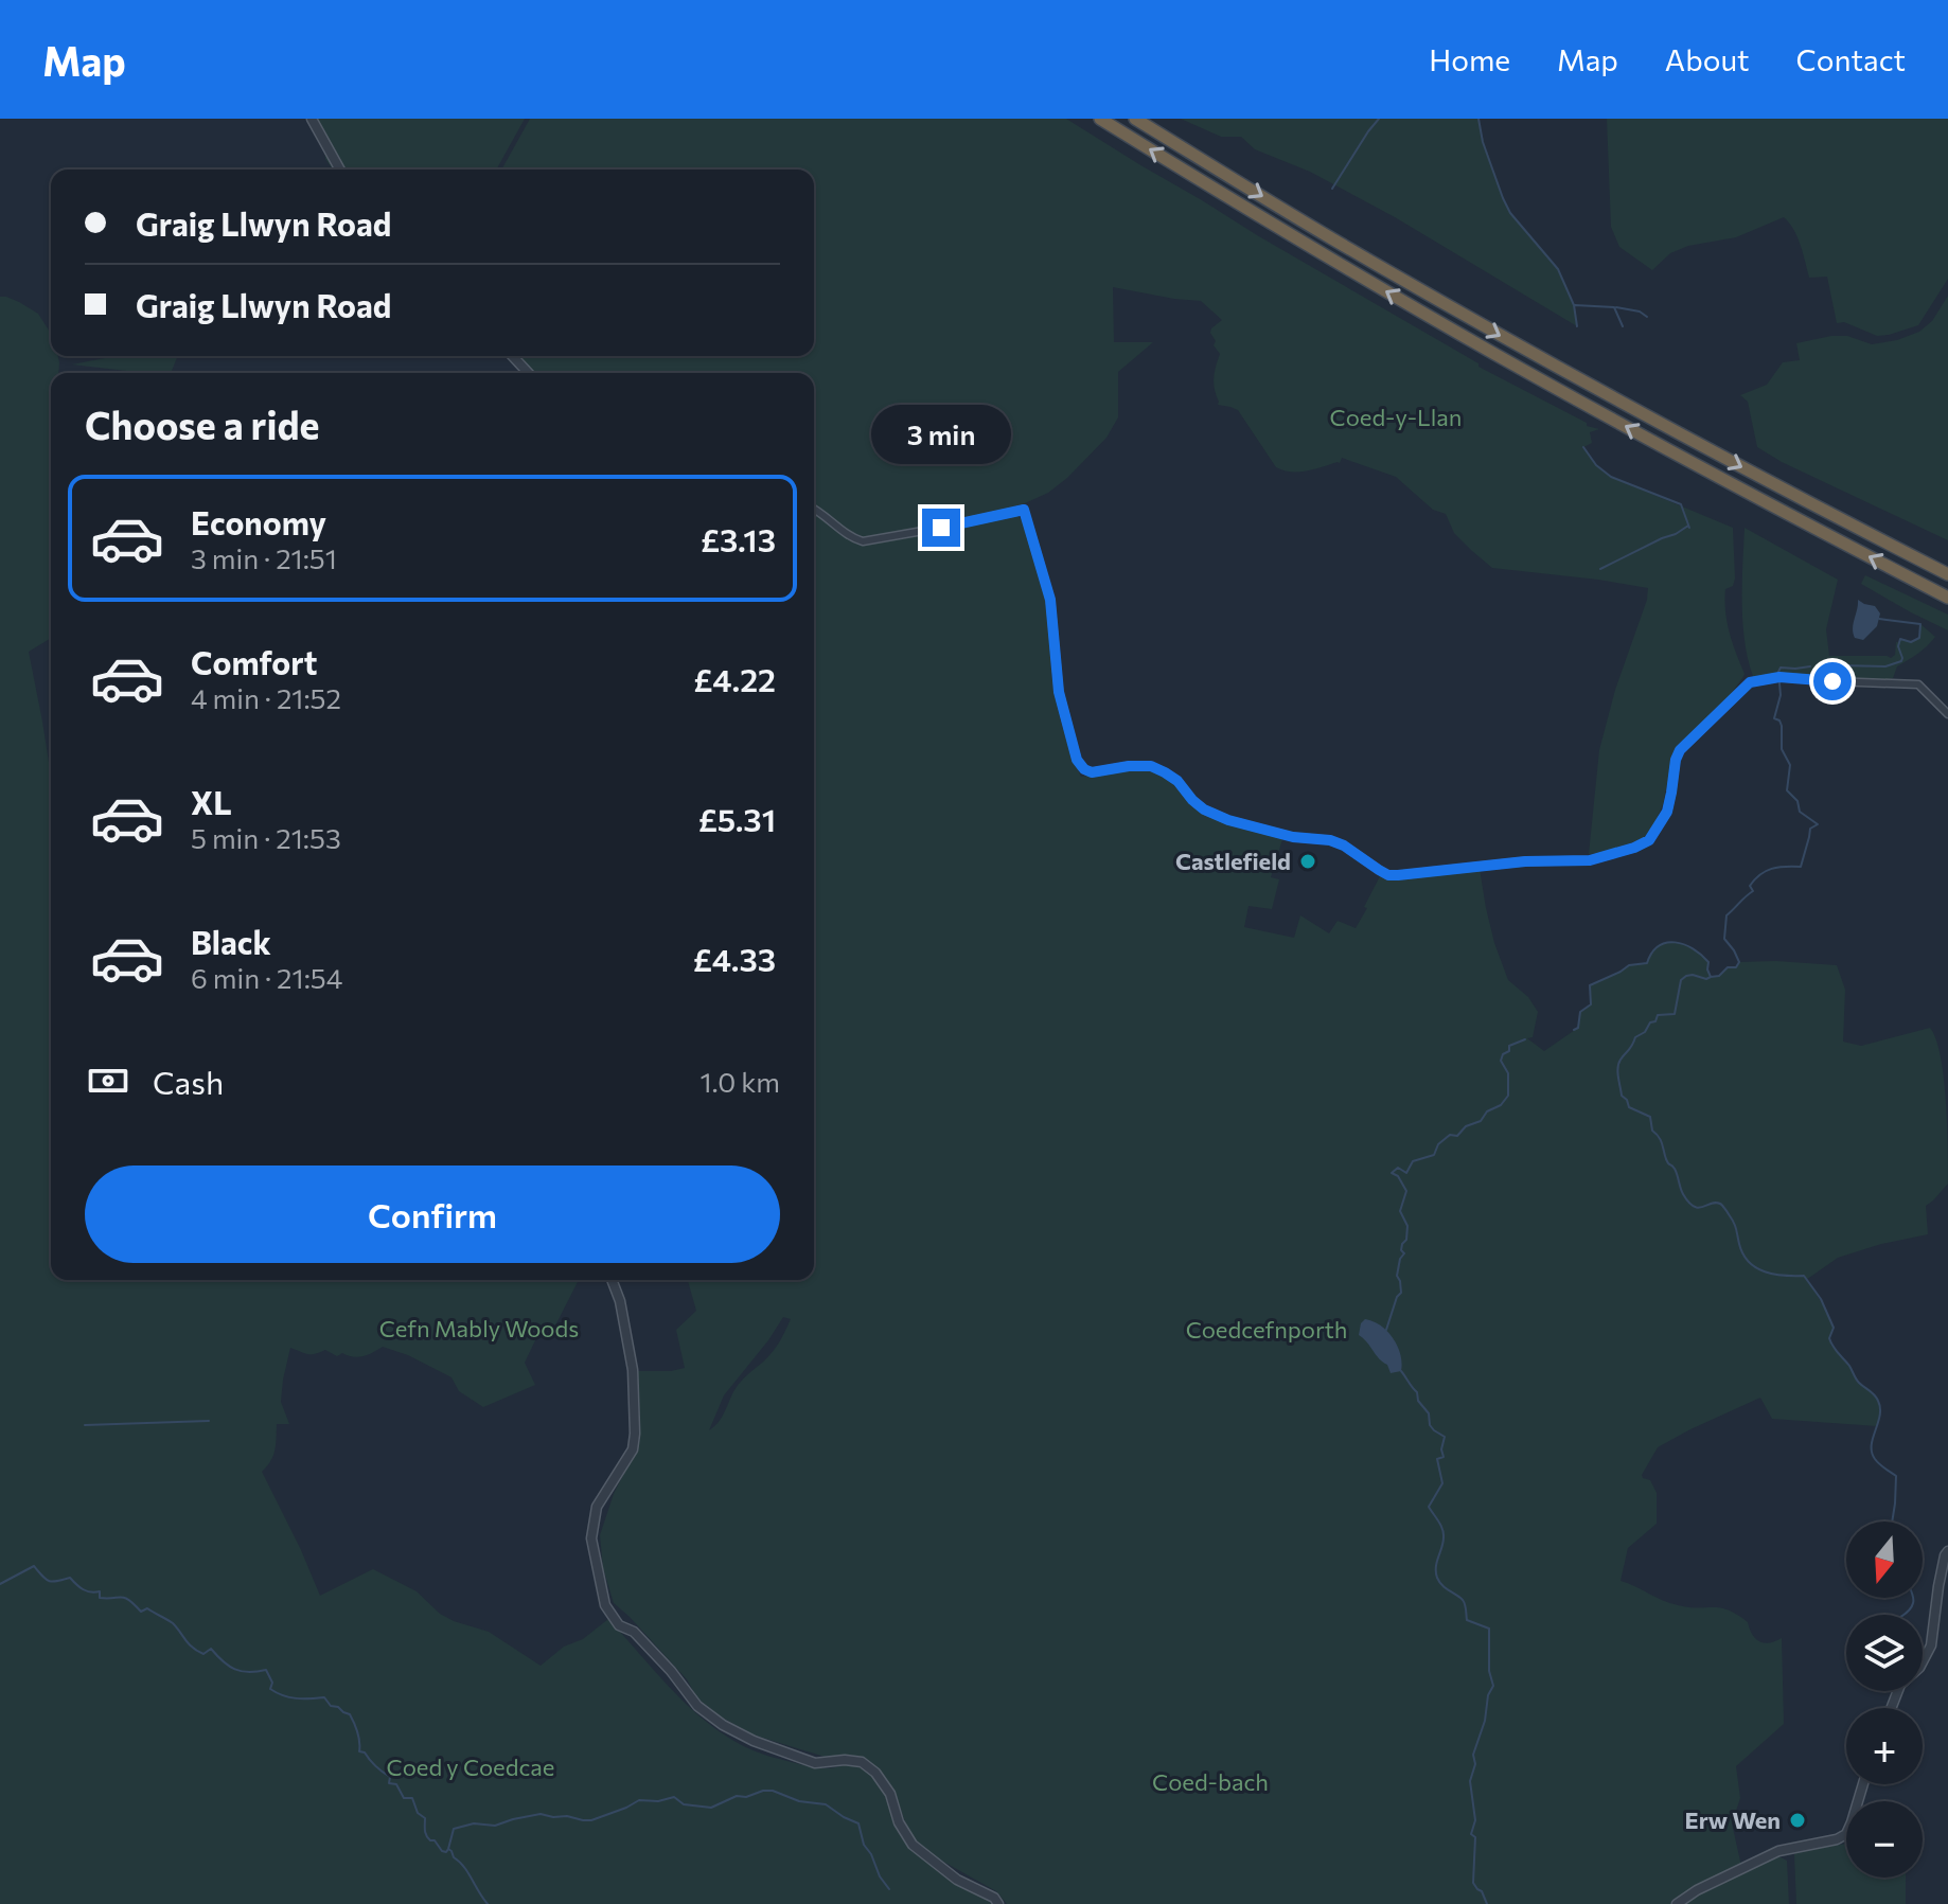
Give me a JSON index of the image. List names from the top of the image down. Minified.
{"parks":["Coed-y-Llan","Cefn Mably Woods","Coedcefnporth","Coed y Coedcae","Coed-bach"],"places":["Castlefield","Erw Wen"],"north":"bottom","page":{"header":"Map","nav":["Home","Map","About","Contact"],"banner":["Graig Llwyn Road","Graig Llwyn Road"],"heading":"Choose a ride","bubble":"3 min","list":[{"name":"Economy","note":"3 min · 21:51","value":"£3.13"},{"name":"Comfort","note":"4 min · 21:52","value":"£4.22"},{"name":"XL","note":"5 min · 21:53","value":"£5.31"},{"name":"Black","note":"6 min · 21:54","value":"£4.33"}],"pay":["Cash","1.0 km"],"buttons":"Confirm","map_buttons":["+","−"]}}
